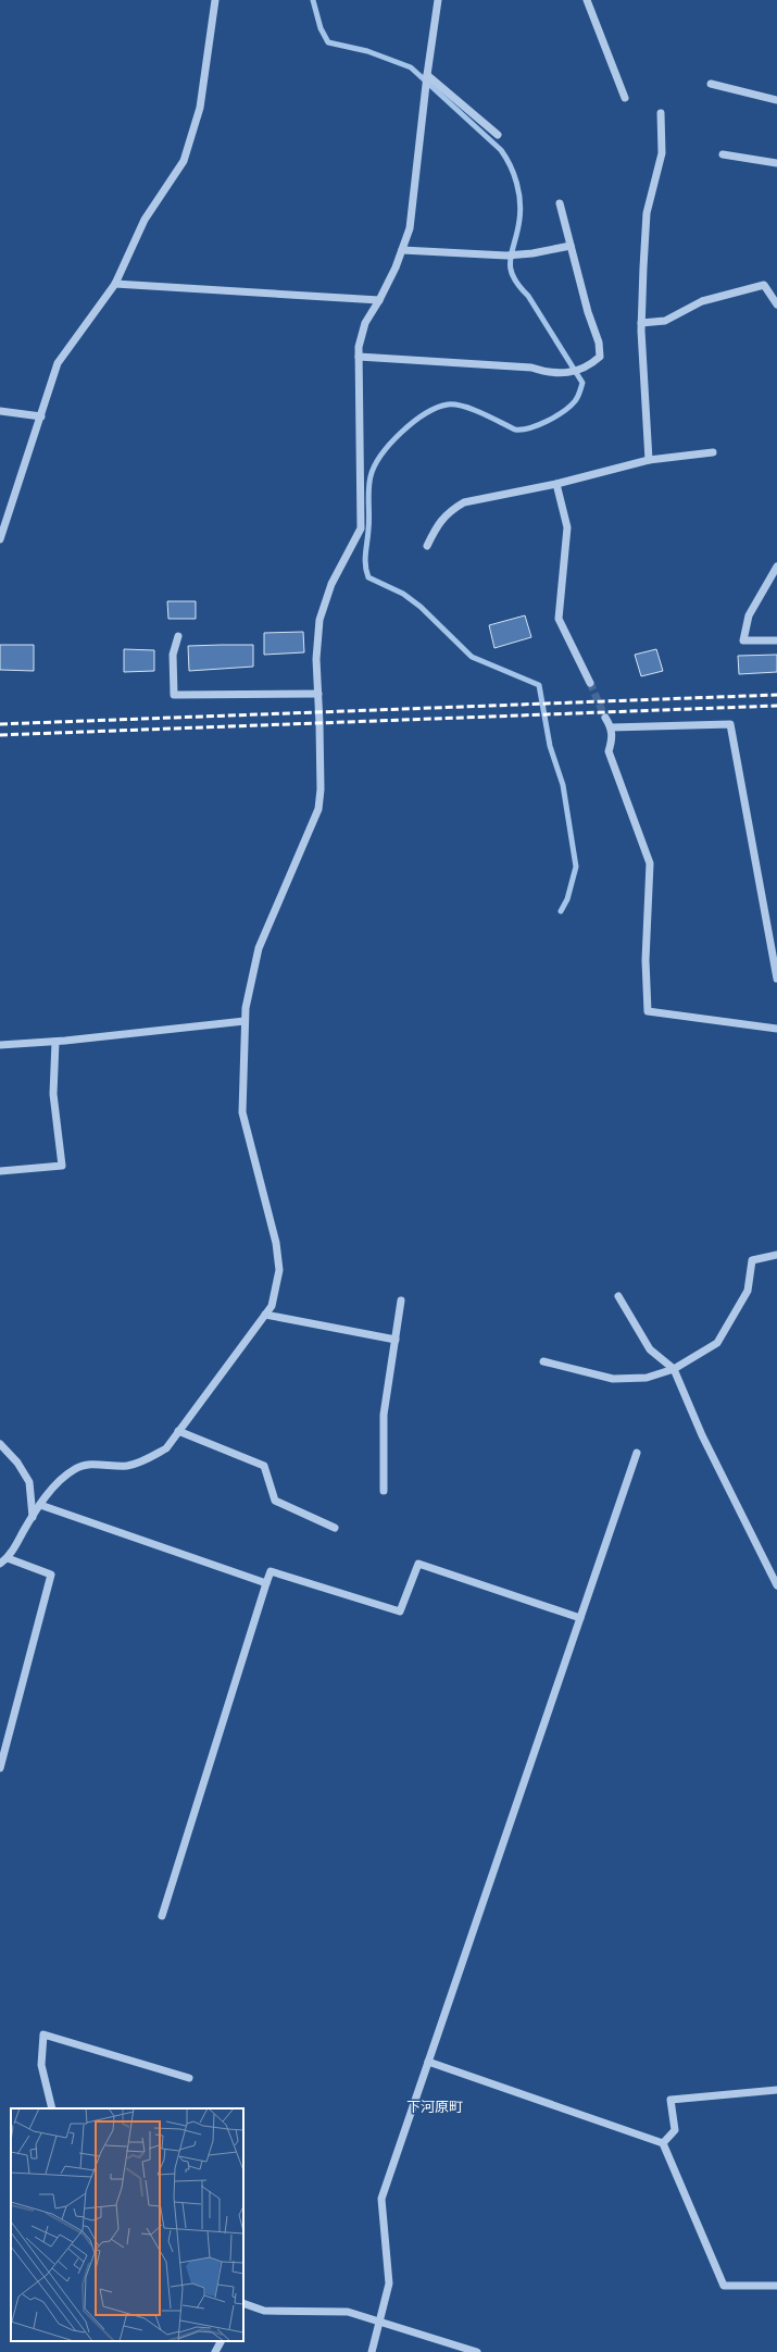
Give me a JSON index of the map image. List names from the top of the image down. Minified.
{"districts":["下河原町"]}
